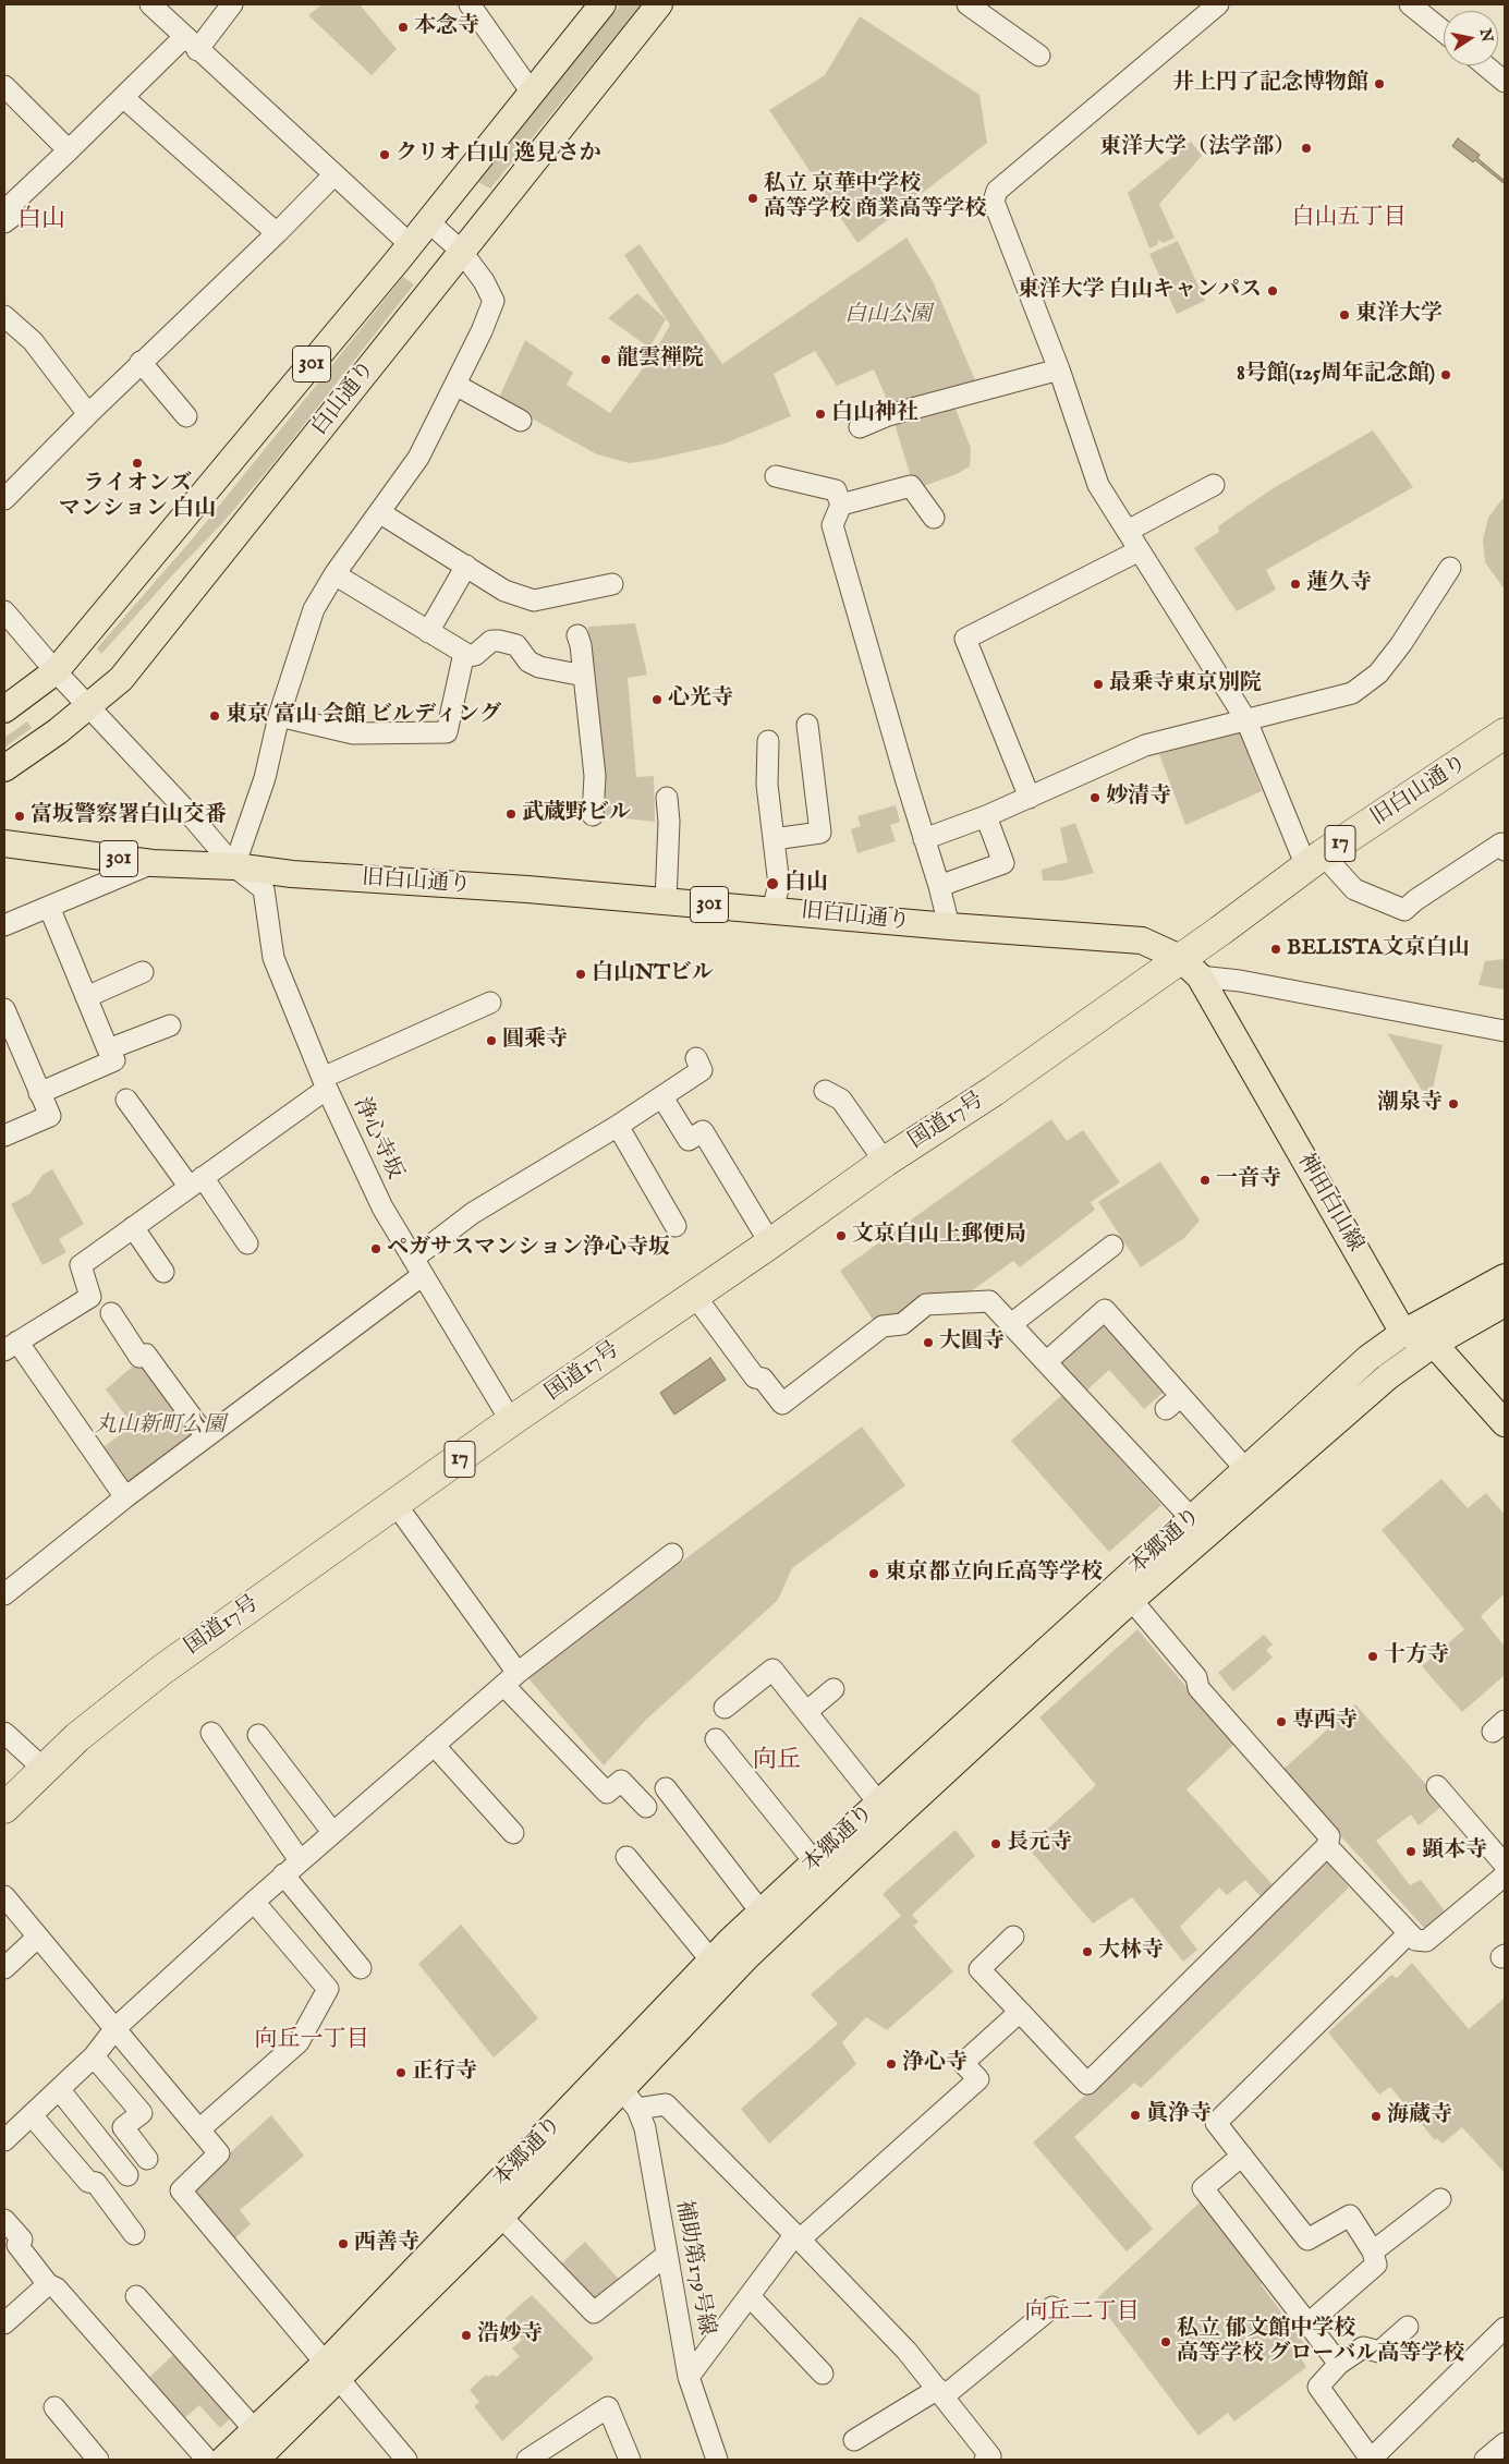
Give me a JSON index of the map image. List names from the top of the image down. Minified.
{"streets":{"highway":["旧白山通り","17","国道17号"],"main road":["301","白山通り","神田白山線","本郷通り"],"street":["浄心寺坂","補助第179号線"]},"crossings":[["301","浄心寺坂"],["白山通り","浄心寺坂"],["旧白山通り","国道17号"],["旧白山通り","浄心寺坂"],["旧白山通り","神田白山線"],["国道17号","浄心寺坂"],["国道17号","神田白山線"],["神田白山線","本郷通り"],["本郷通り","補助第179号線"]],"districts":["白山五丁目","白山","向丘","向丘一丁目","向丘二丁目"],"parks":["白山公園","丸山新町公園"],"places":["本念寺","井上円了記念博物館","東洋大学（法学部）","クリオ 白山 逸見さか","私立 京華中学校 高等学校 商業高等学校","東洋大学 白山キャンパス","東洋大学","龍雲禅院","8号館(125周年記念館)","白山神社","ライオンズ マンション 白山","蓮久寺","最乗寺東京別院","心光寺","東京 富山 会館 ビルディング","妙清寺","武蔵野ビル","富坂警察署白山交番","白山","BELISTA文京白山","白山NTビル","圓乘寺","潮泉寺","一音寺","文京白山上郵便局","ペガサスマンション浄心寺坂","大圓寺","東京都立向丘高等学校","十方寺","専西寺","長元寺","顕本寺","大林寺","浄心寺","正行寺","眞浄寺","海蔵寺","西善寺","浩妙寺","私立 郁文館中学校 高等学校 グローバル高等学校"],"north":"right"}
